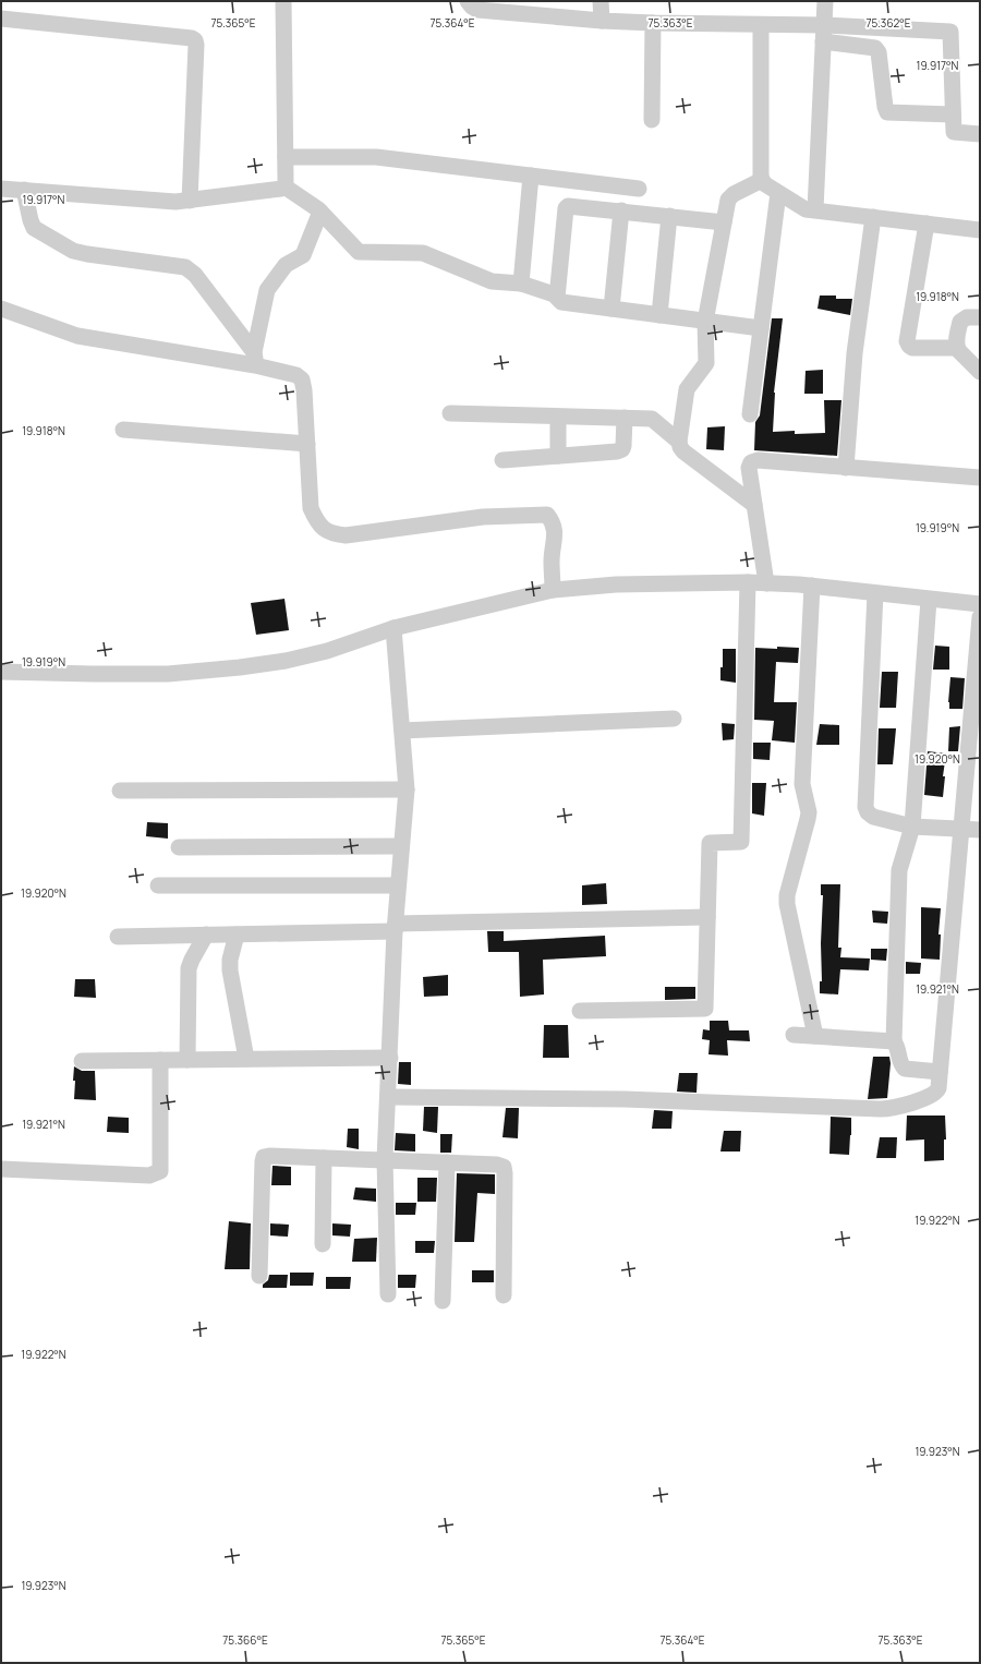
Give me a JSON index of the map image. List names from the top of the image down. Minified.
{"coordinates":["75.365°E","75.364°E","75.363°E","75.362°E","19.917°N","19.918°N","19.919°N","19.920°N","19.921°N","19.922°N","19.923°N","75.366°E"]}
